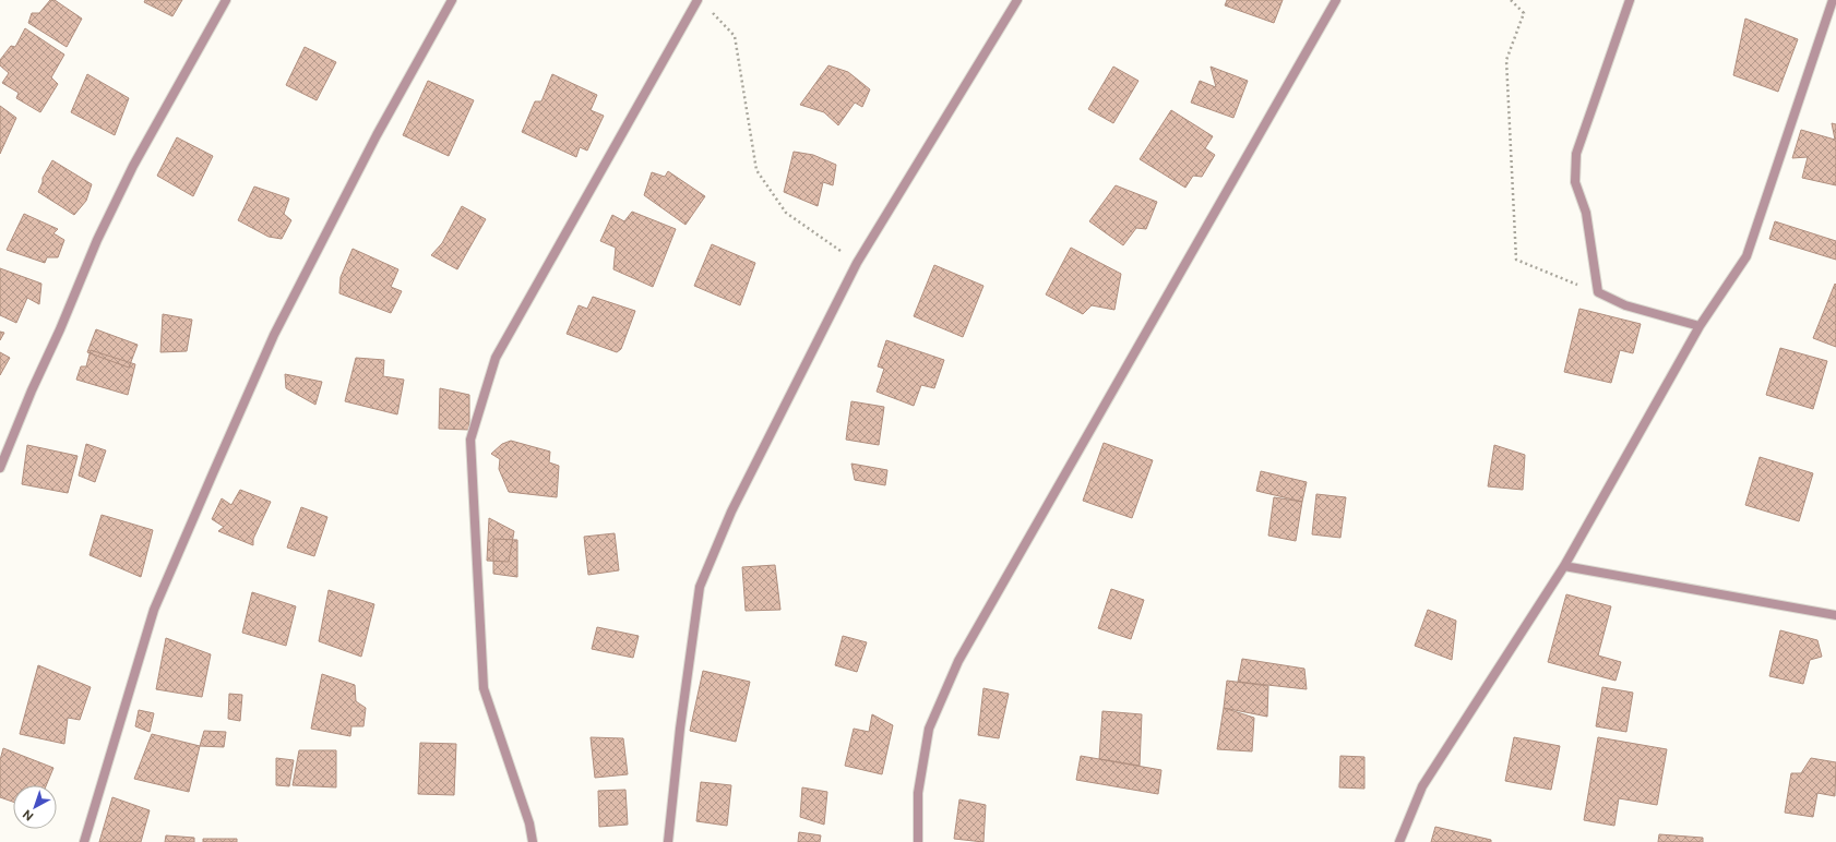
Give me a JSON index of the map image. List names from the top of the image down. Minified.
{"north":"bottom left"}
